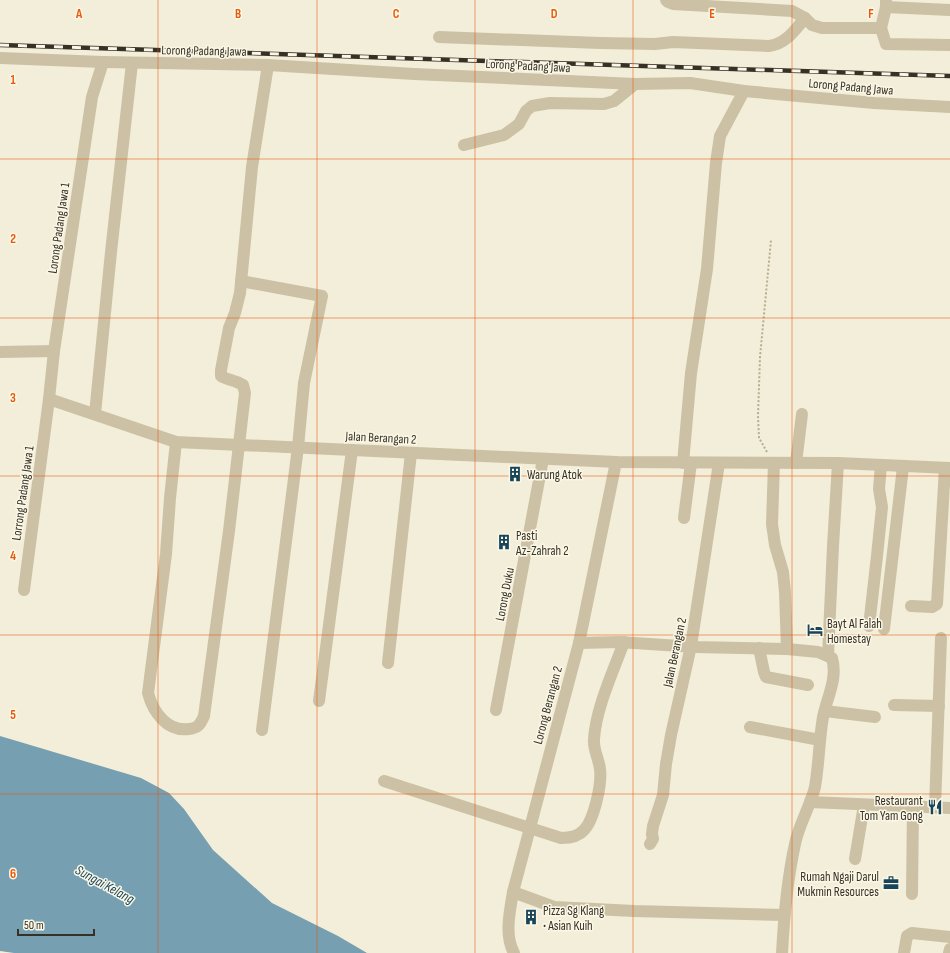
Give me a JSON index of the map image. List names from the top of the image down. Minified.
{"streets":{"street":["Lorong Padang Jawa","Lorong Padang Jawa 1","Jalan Berangan 2","Lorrong Padang Jawa 1","Lorong Duku","Lorong Berangan 2"]},"crossings":[["Lorong Padang Jawa","Lorong Padang Jawa 1"],["Lorong Padang Jawa 1","Jalan Berangan 2"],["Lorong Padang Jawa 1","Lorrong Padang Jawa 1"],["Jalan Berangan 2","Lorrong Padang Jawa 1"],["Jalan Berangan 2","Lorong Duku"],["Jalan Berangan 2","Lorong Berangan 2"]],"water":["Sungai Kelang"],"places":{"building":["Warung Atok","Pasti Az-Zahrah 2","Pizza Sg Klang • Asian Kuih"],"hotel":["Bayt Al Falah Homestay"],"restaurant":["Restaurant Tom Yam Gong"],"office":["Rumah Ngaji Darul Mukmin Resources"]},"scale_bar":"50 m","grid":{"columns":["A","B","C","D","E","F"],"rows":["1","2","3","4","5","6"]}}
